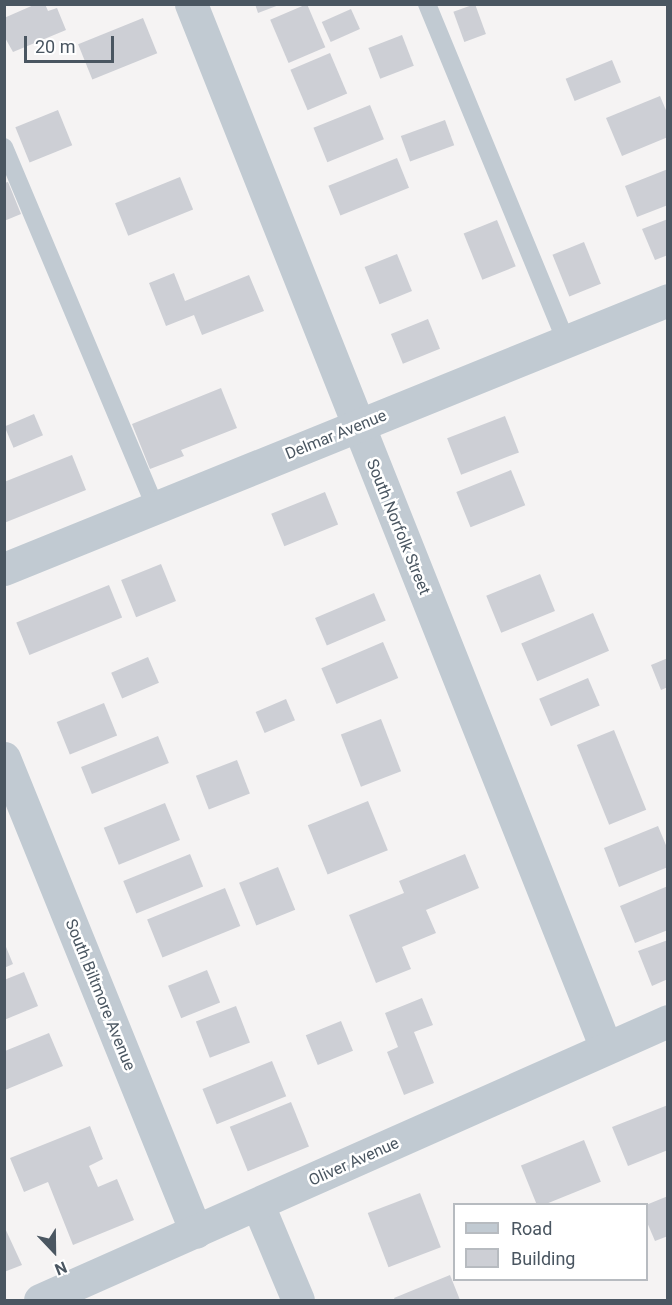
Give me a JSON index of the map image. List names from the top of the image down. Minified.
{"streets":{"street":["Delmar Avenue","South Norfolk Street","South Biltmore Avenue","Oliver Avenue"]},"crossings":[["Delmar Avenue","South Norfolk Street"],["South Norfolk Street","Oliver Avenue"],["South Biltmore Avenue","Oliver Avenue"]],"legend":["Road","Building"],"scale_bar":"20 m","north":"bottom"}
